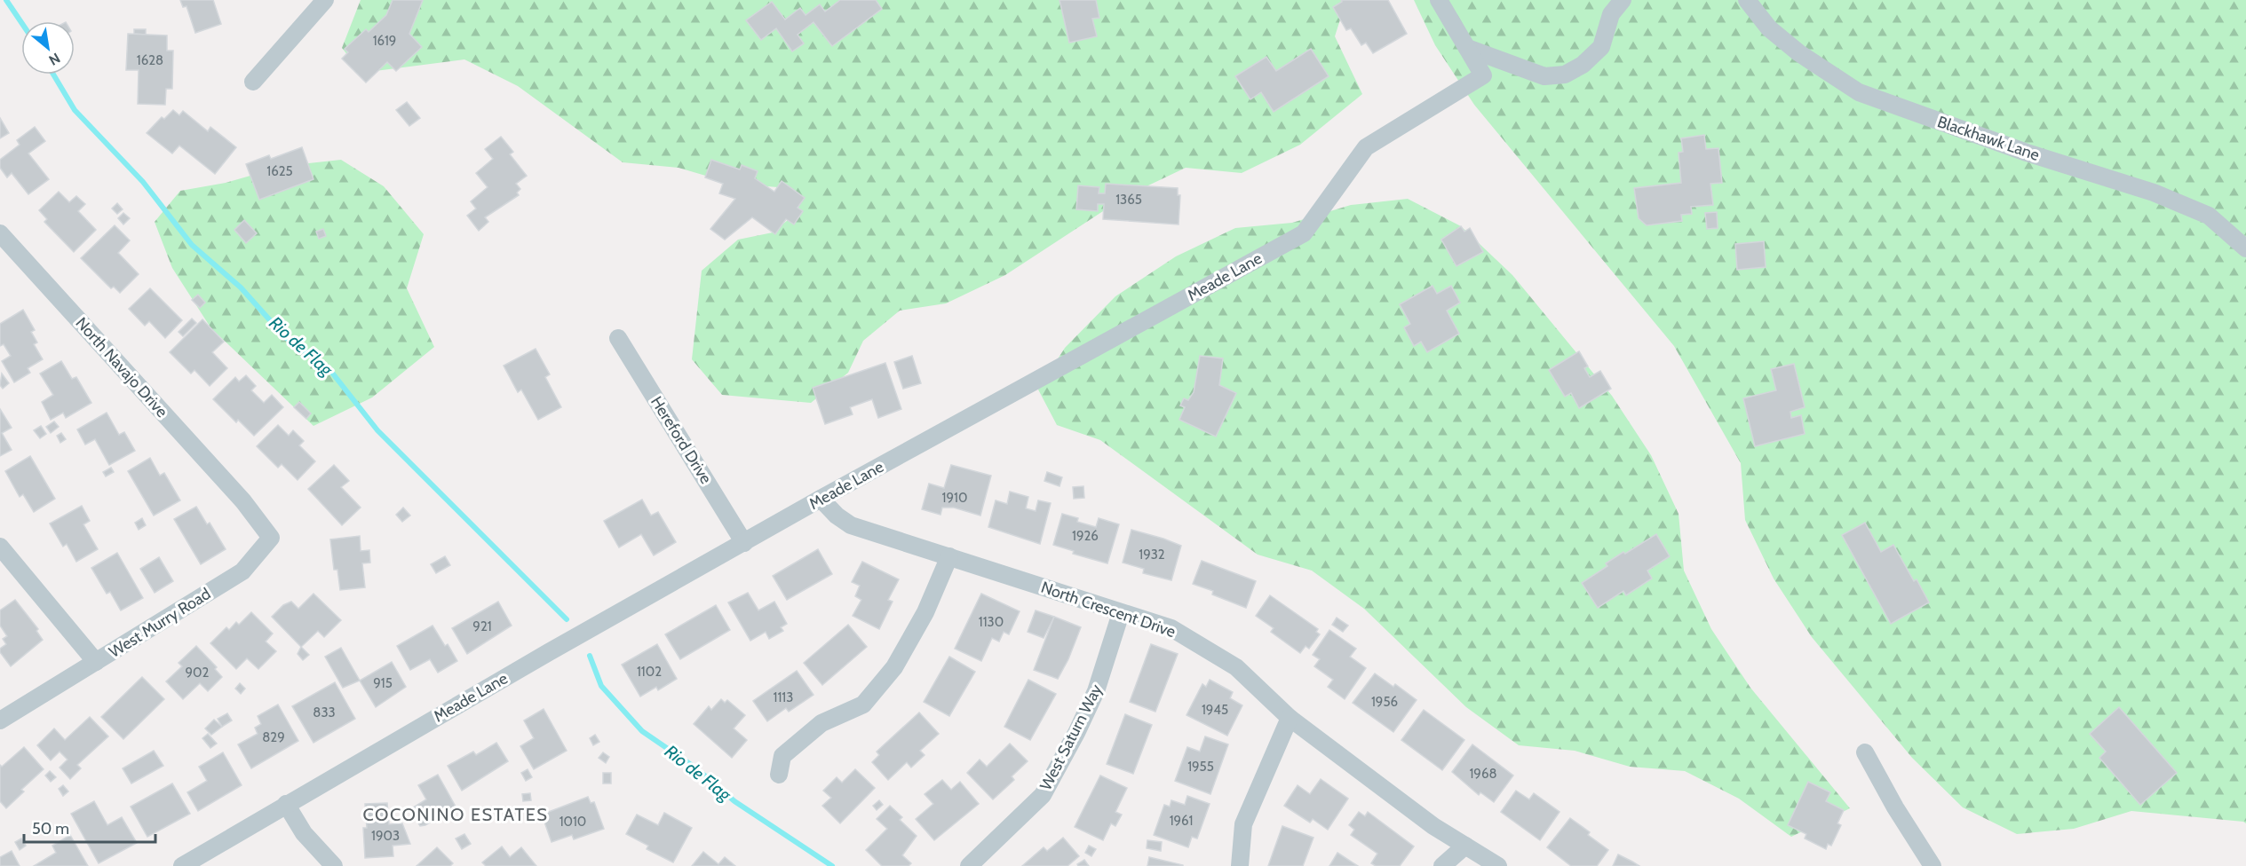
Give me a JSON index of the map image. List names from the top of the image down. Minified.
{"streets":{"street":["Blackhawk Lane","Meade Lane","North Navajo Drive","Hereford Drive","North Crescent Drive","West Murry Road","West Saturn Way"]},"crossings":[["Meade Lane","Hereford Drive"],["Meade Lane","North Crescent Drive"],["North Navajo Drive","West Murry Road"],["North Crescent Drive","West Saturn Way"]],"districts":["COCONINO ESTATES"],"water":["Rio de Flag"],"house_numbers":["1619","1628","1625","1365","1910","1926","1932","1130","921","1102","902","915","1113","1956","1945","833","829","1955","1968","1961","1010","1903"],"scale_bar":"50 m","north":"bottom right"}
